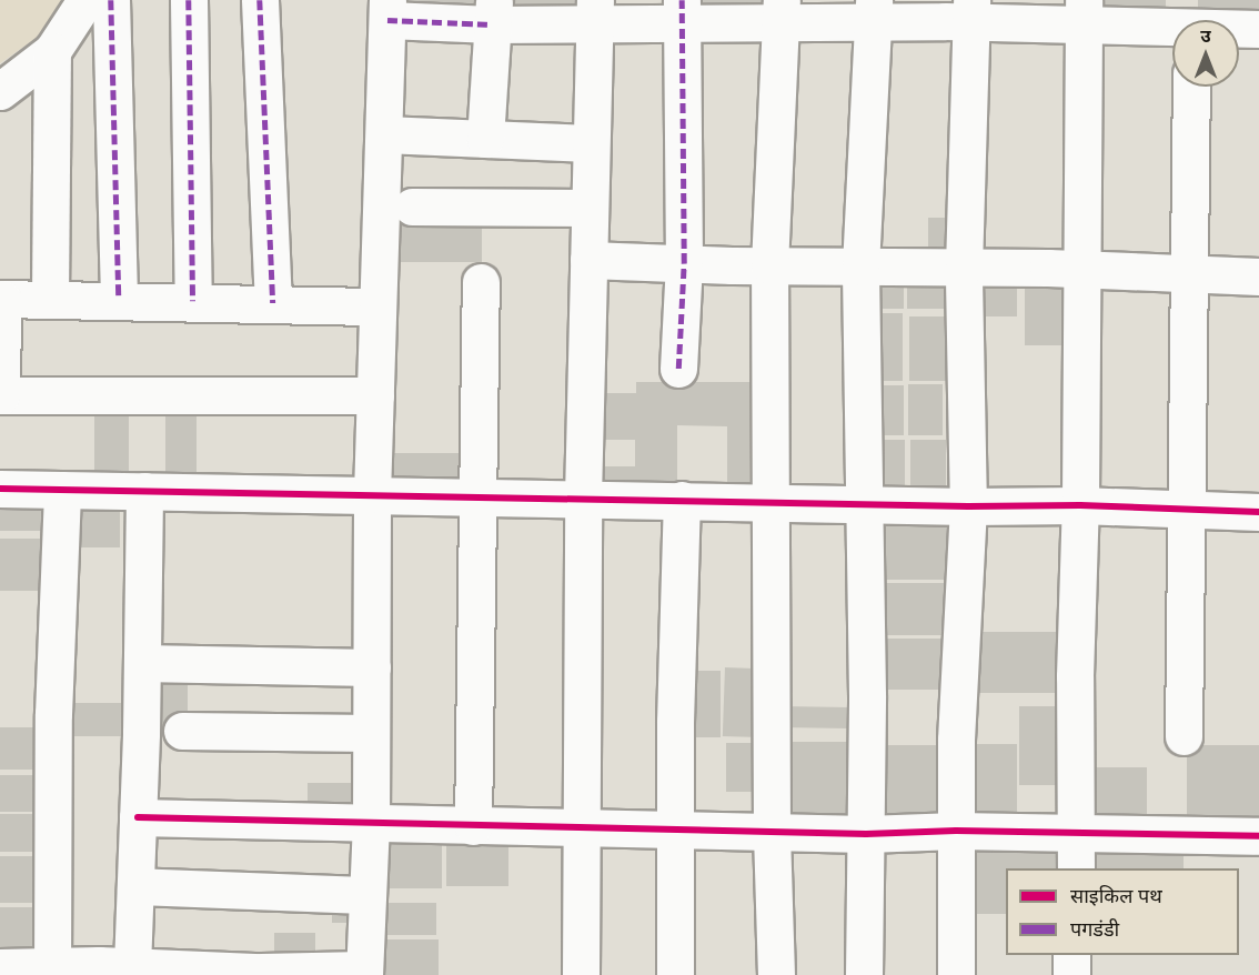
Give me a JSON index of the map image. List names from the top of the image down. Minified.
{"legend":["साइकिल पथ","पगडंडी"],"north":"top"}
